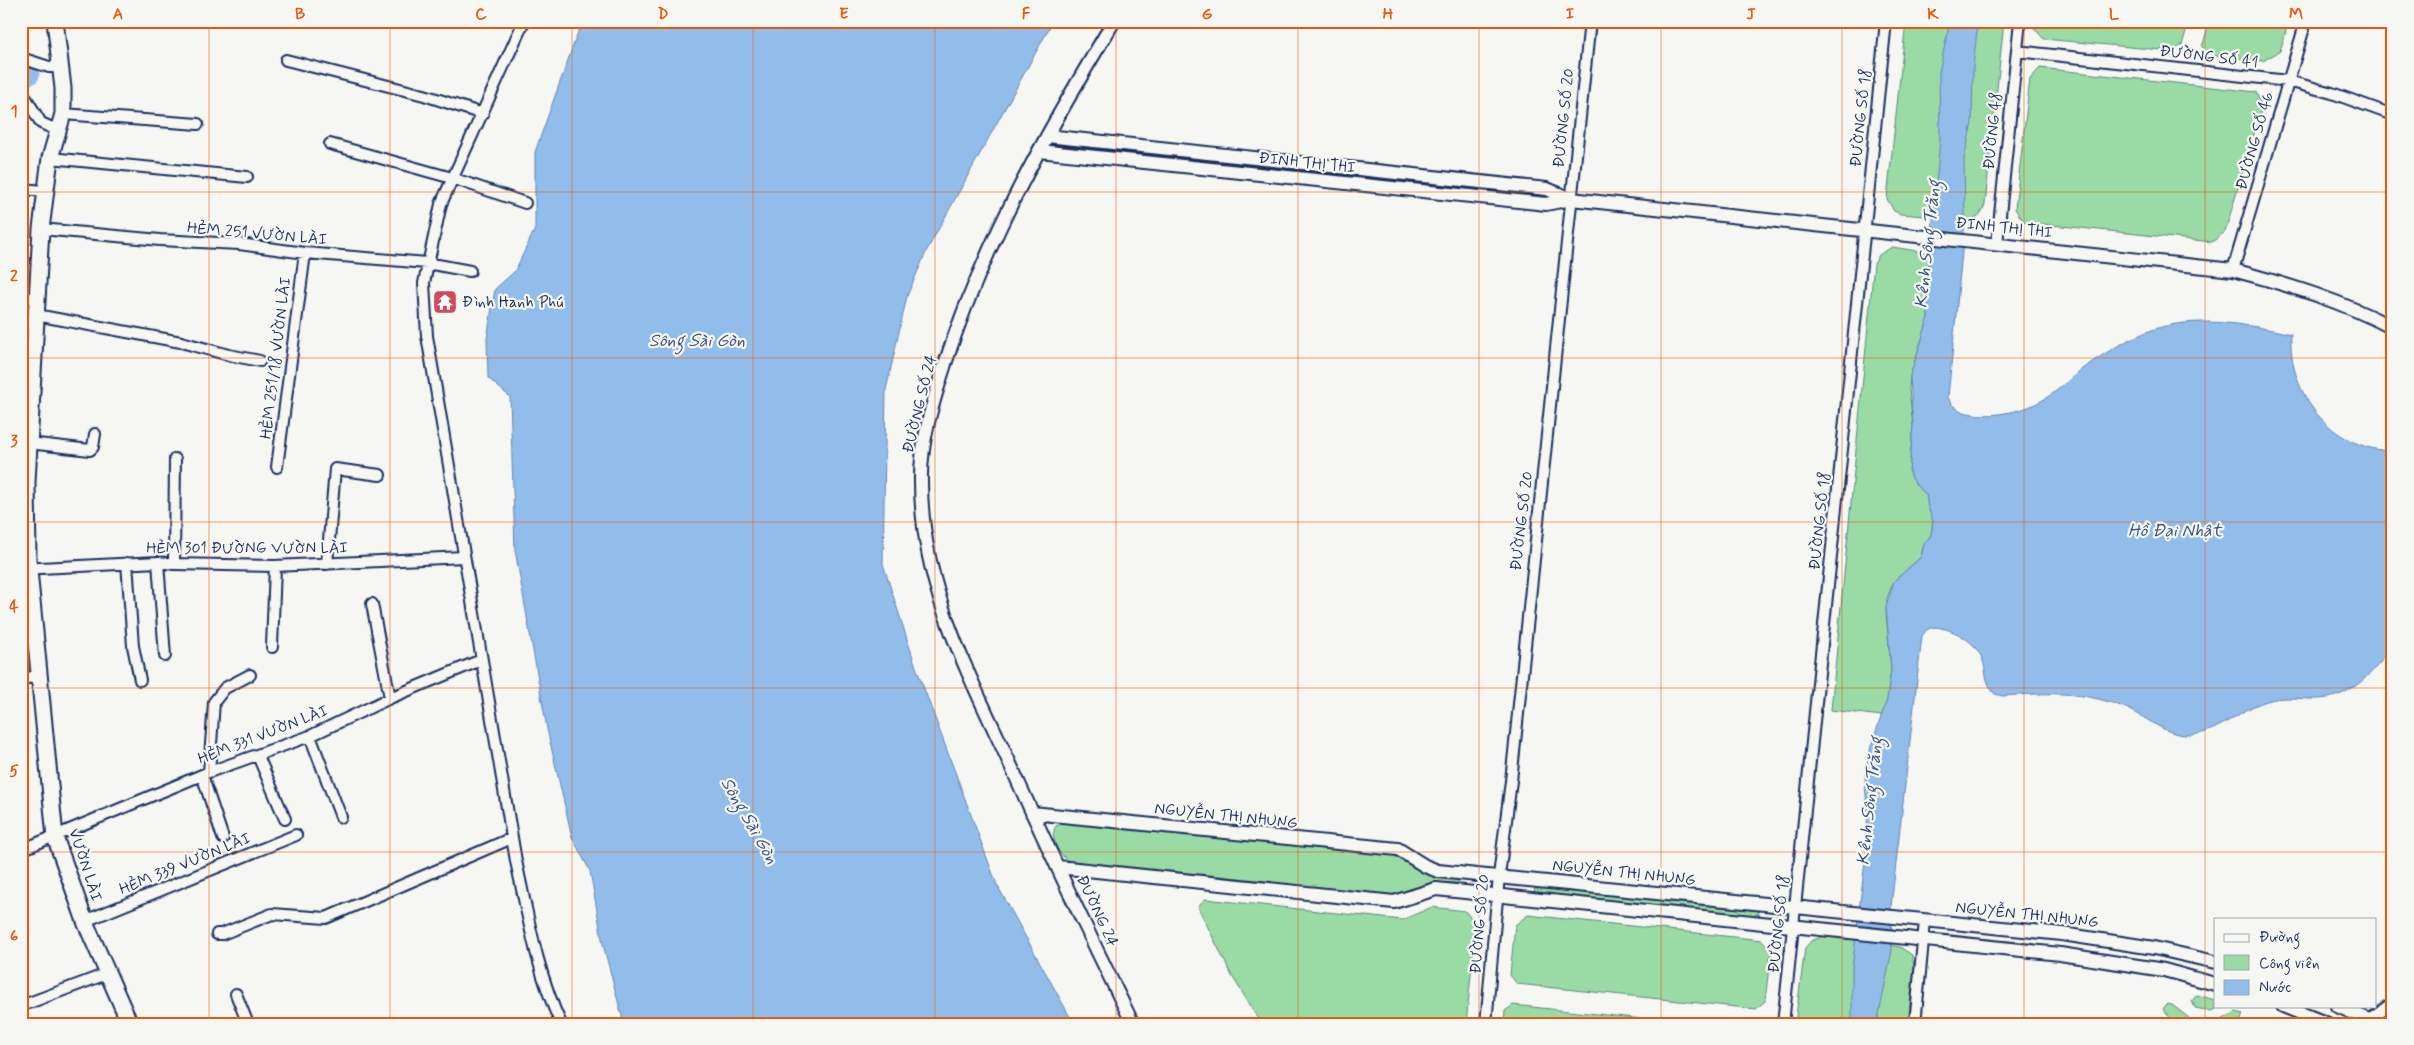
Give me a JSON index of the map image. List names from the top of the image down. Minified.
{"streets":{"main road":["VƯỜN LÀI"],"street":["ĐƯỜNG SỐ 41","ĐƯỜNG SỐ 20","ĐƯỜNG SỐ 18","ĐƯỜNG 48","ĐƯỜNG SỐ 46","ĐINH THỊ THI","HẺM 251 VƯỜN LÀI","HẺM 251/18 VƯỜN LÀI","ĐƯỜNG SỐ 24","HẺM 301 ĐƯỜNG VƯỜN LÀI","HẺM 331 VƯỜN LÀI","NGUYỄN THỊ NHUNG","HẺM 339 VƯỜN LÀI","ĐƯỜNG 24"]},"crossings":[["ĐƯỜNG SỐ 41","ĐƯỜNG 48"],["ĐƯỜNG SỐ 41","ĐƯỜNG SỐ 46"],["ĐƯỜNG SỐ 20","ĐINH THỊ THI"],["ĐƯỜNG SỐ 20","NGUYỄN THỊ NHUNG"],["ĐƯỜNG SỐ 18","ĐINH THỊ THI"],["ĐƯỜNG SỐ 18","NGUYỄN THỊ NHUNG"],["ĐƯỜNG 48","ĐINH THỊ THI"],["ĐƯỜNG SỐ 46","ĐINH THỊ THI"],["ĐINH THỊ THI","ĐƯỜNG SỐ 24"],["HẺM 251 VƯỜN LÀI","HẺM 251/18 VƯỜN LÀI"],["HẺM 251 VƯỜN LÀI","VƯỜN LÀI"],["ĐƯỜNG SỐ 24","NGUYỄN THỊ NHUNG"],["ĐƯỜNG SỐ 24","ĐƯỜNG 24"],["HẺM 301 ĐƯỜNG VƯỜN LÀI","VƯỜN LÀI"],["HẺM 331 VƯỜN LÀI","VƯỜN LÀI"],["NGUYỄN THỊ NHUNG","ĐƯỜNG 24"],["HẺM 339 VƯỜN LÀI","VƯỜN LÀI"]],"water":["Kênh Sông Trăng","Sông Sài Gòn","Hồ Đại Nhật"],"places":{"temple":["Đình Hanh Phú"]},"legend":["Đường","Công viên","Nước"],"grid":{"columns":["A","B","C","D","E","F","G","H","I","J","K","L","M"],"rows":["1","2","3","4","5","6"]}}
